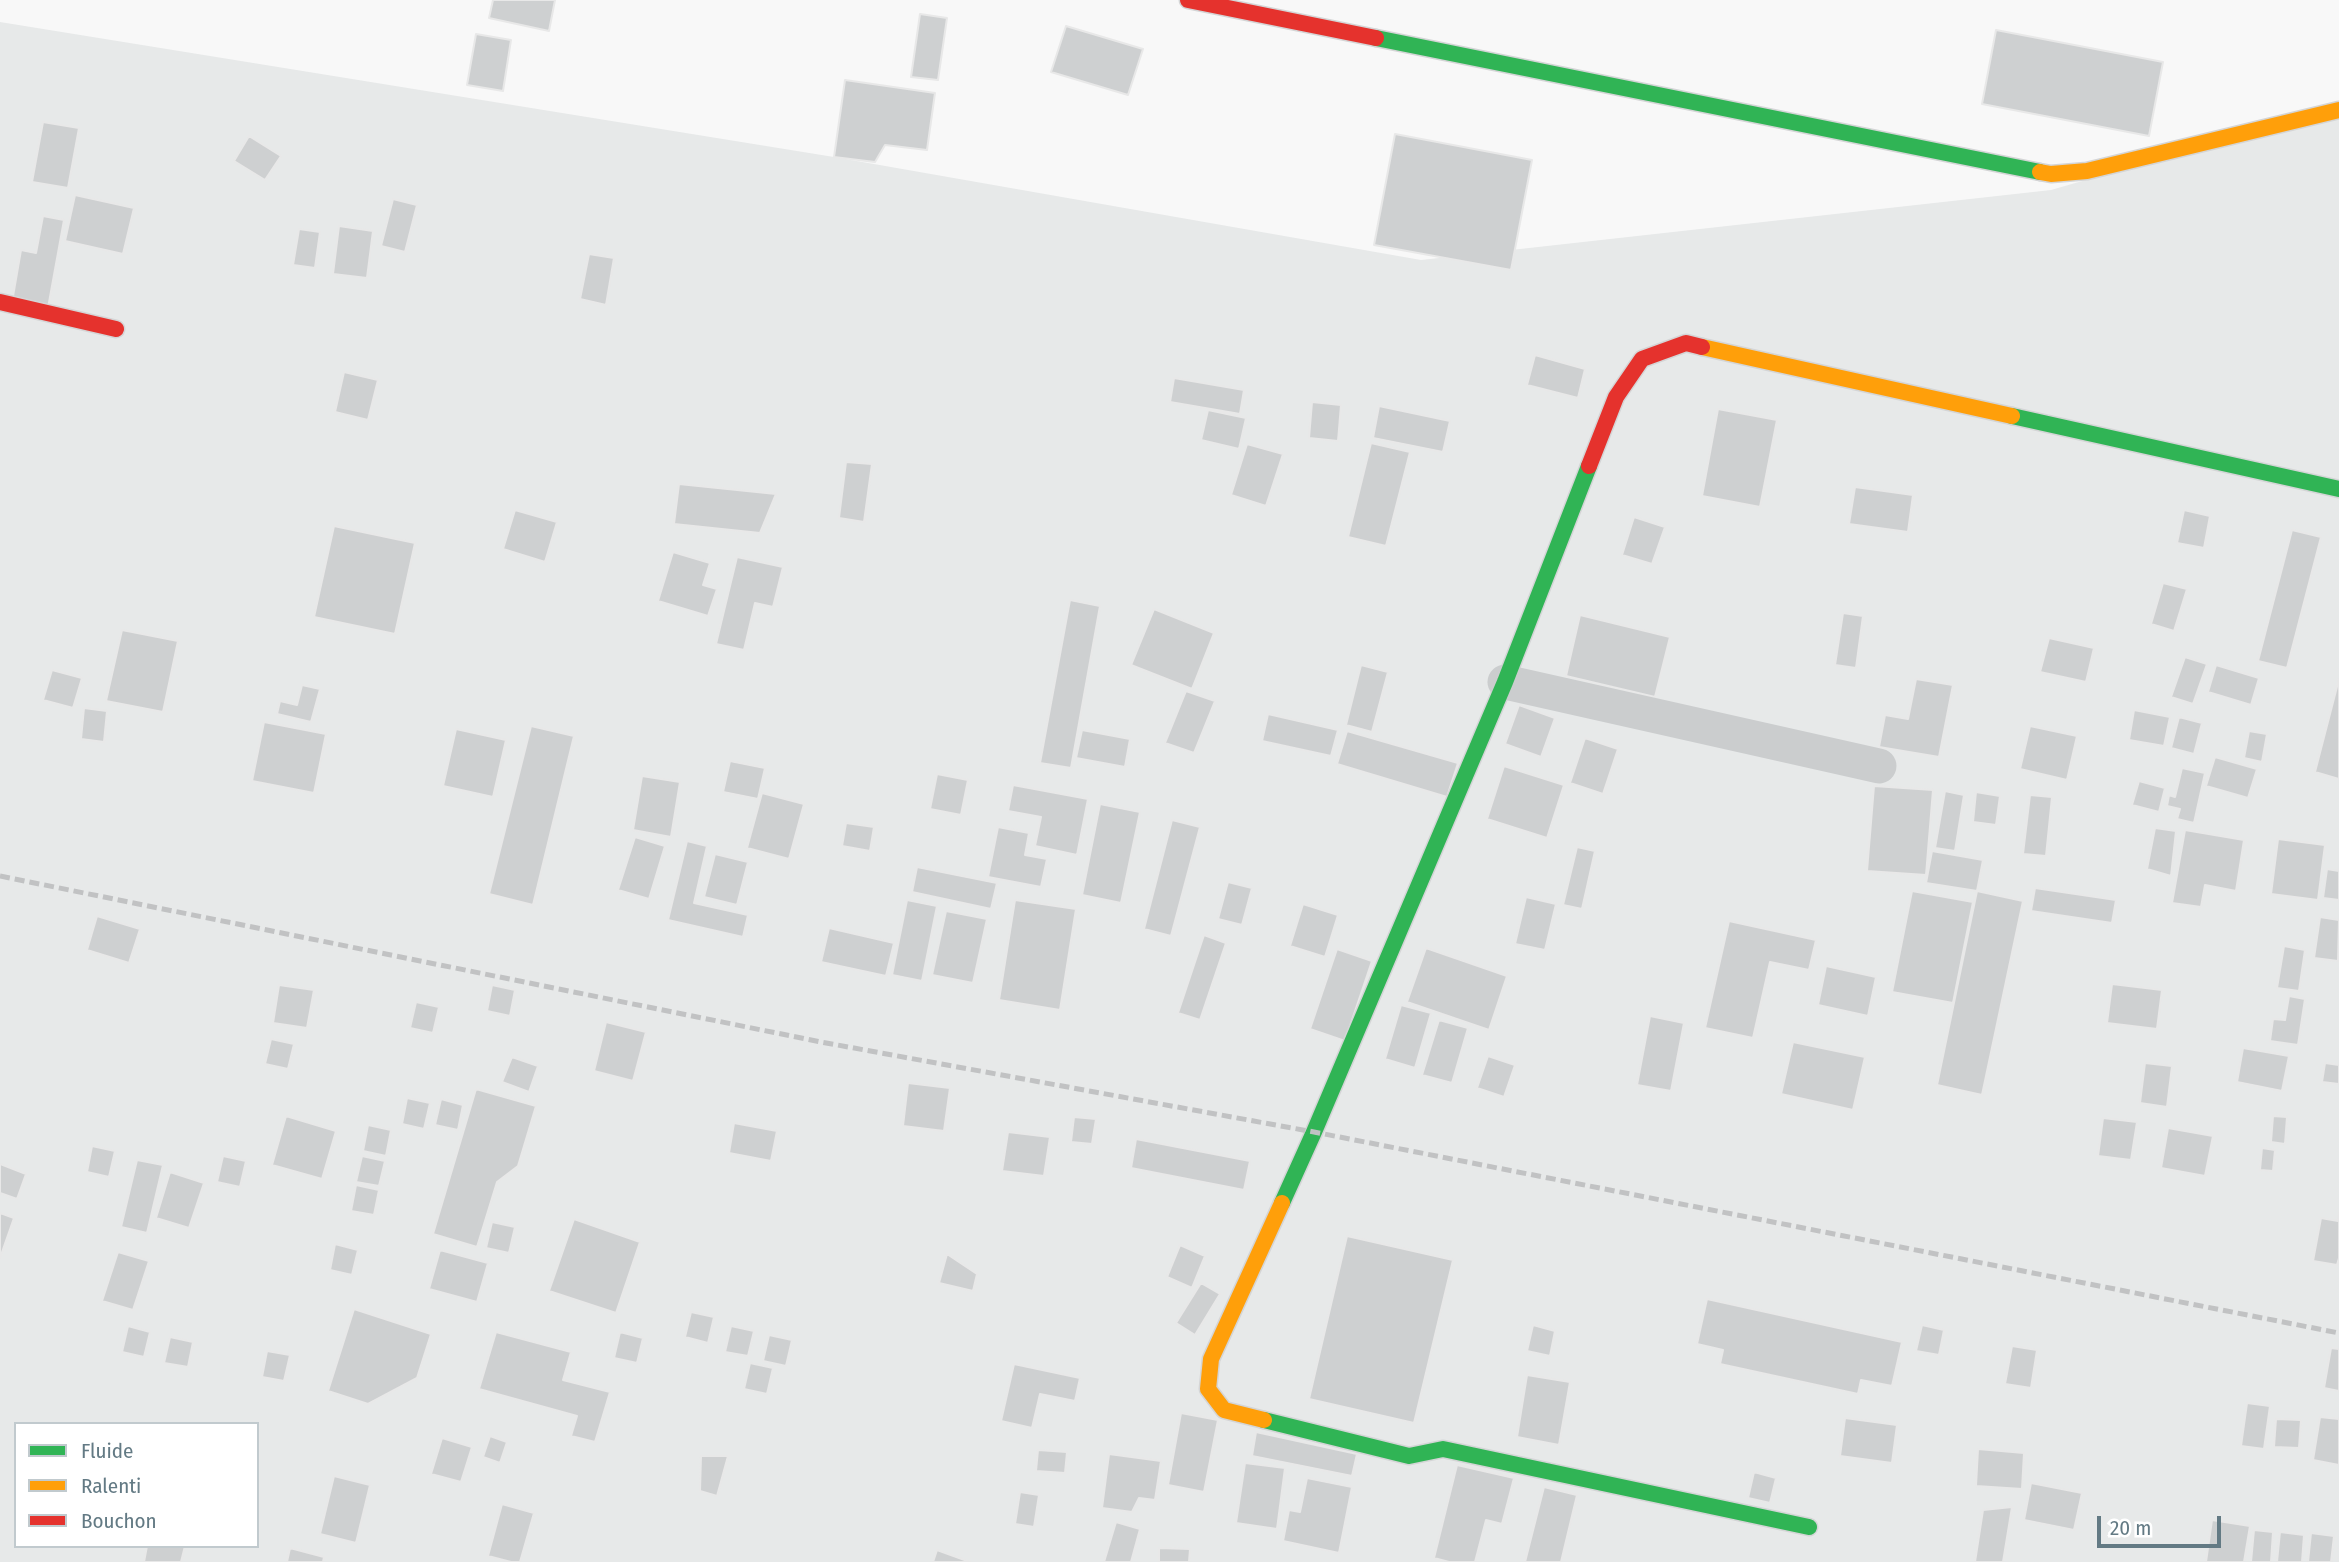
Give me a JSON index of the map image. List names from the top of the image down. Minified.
{"legend":["Fluide","Ralenti","Bouchon"],"scale_bar":"20 m"}
